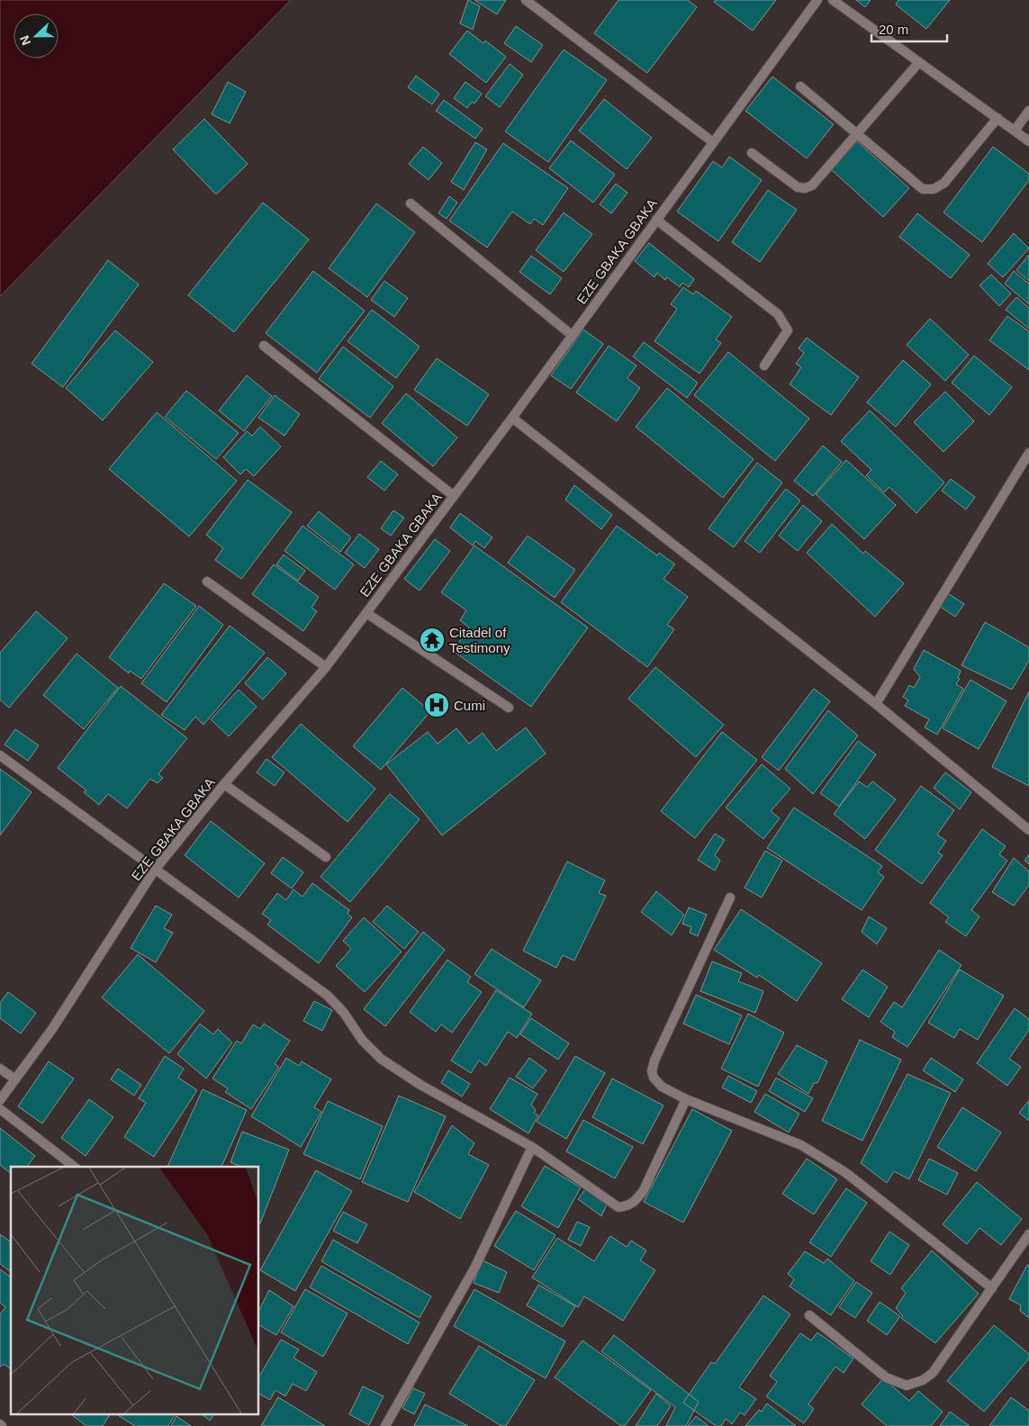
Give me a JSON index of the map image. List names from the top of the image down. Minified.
{"streets":{"street":["EZE GBAKA GBAKA"]},"places":{"temple":["Citadel of Testimony"],"hospital":["Cumi"]},"scale_bar":"20 m","north":"left"}
